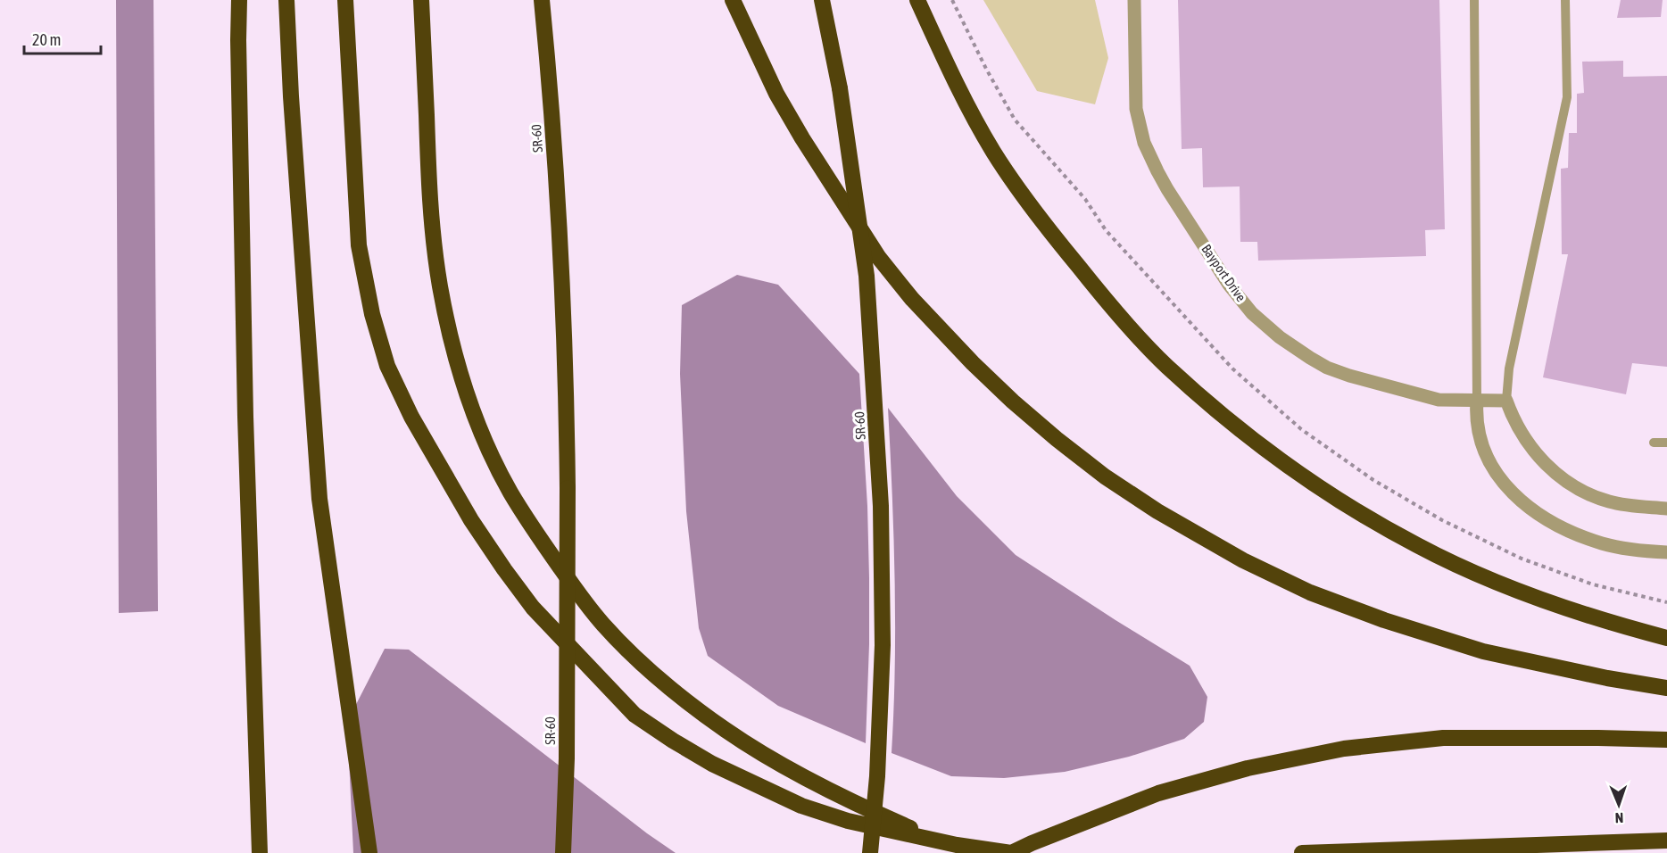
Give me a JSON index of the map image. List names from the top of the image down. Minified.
{"streets":{"highway":["SR-60"],"street":["Bayport Drive"]},"scale_bar":"20 m","north":"bottom"}
